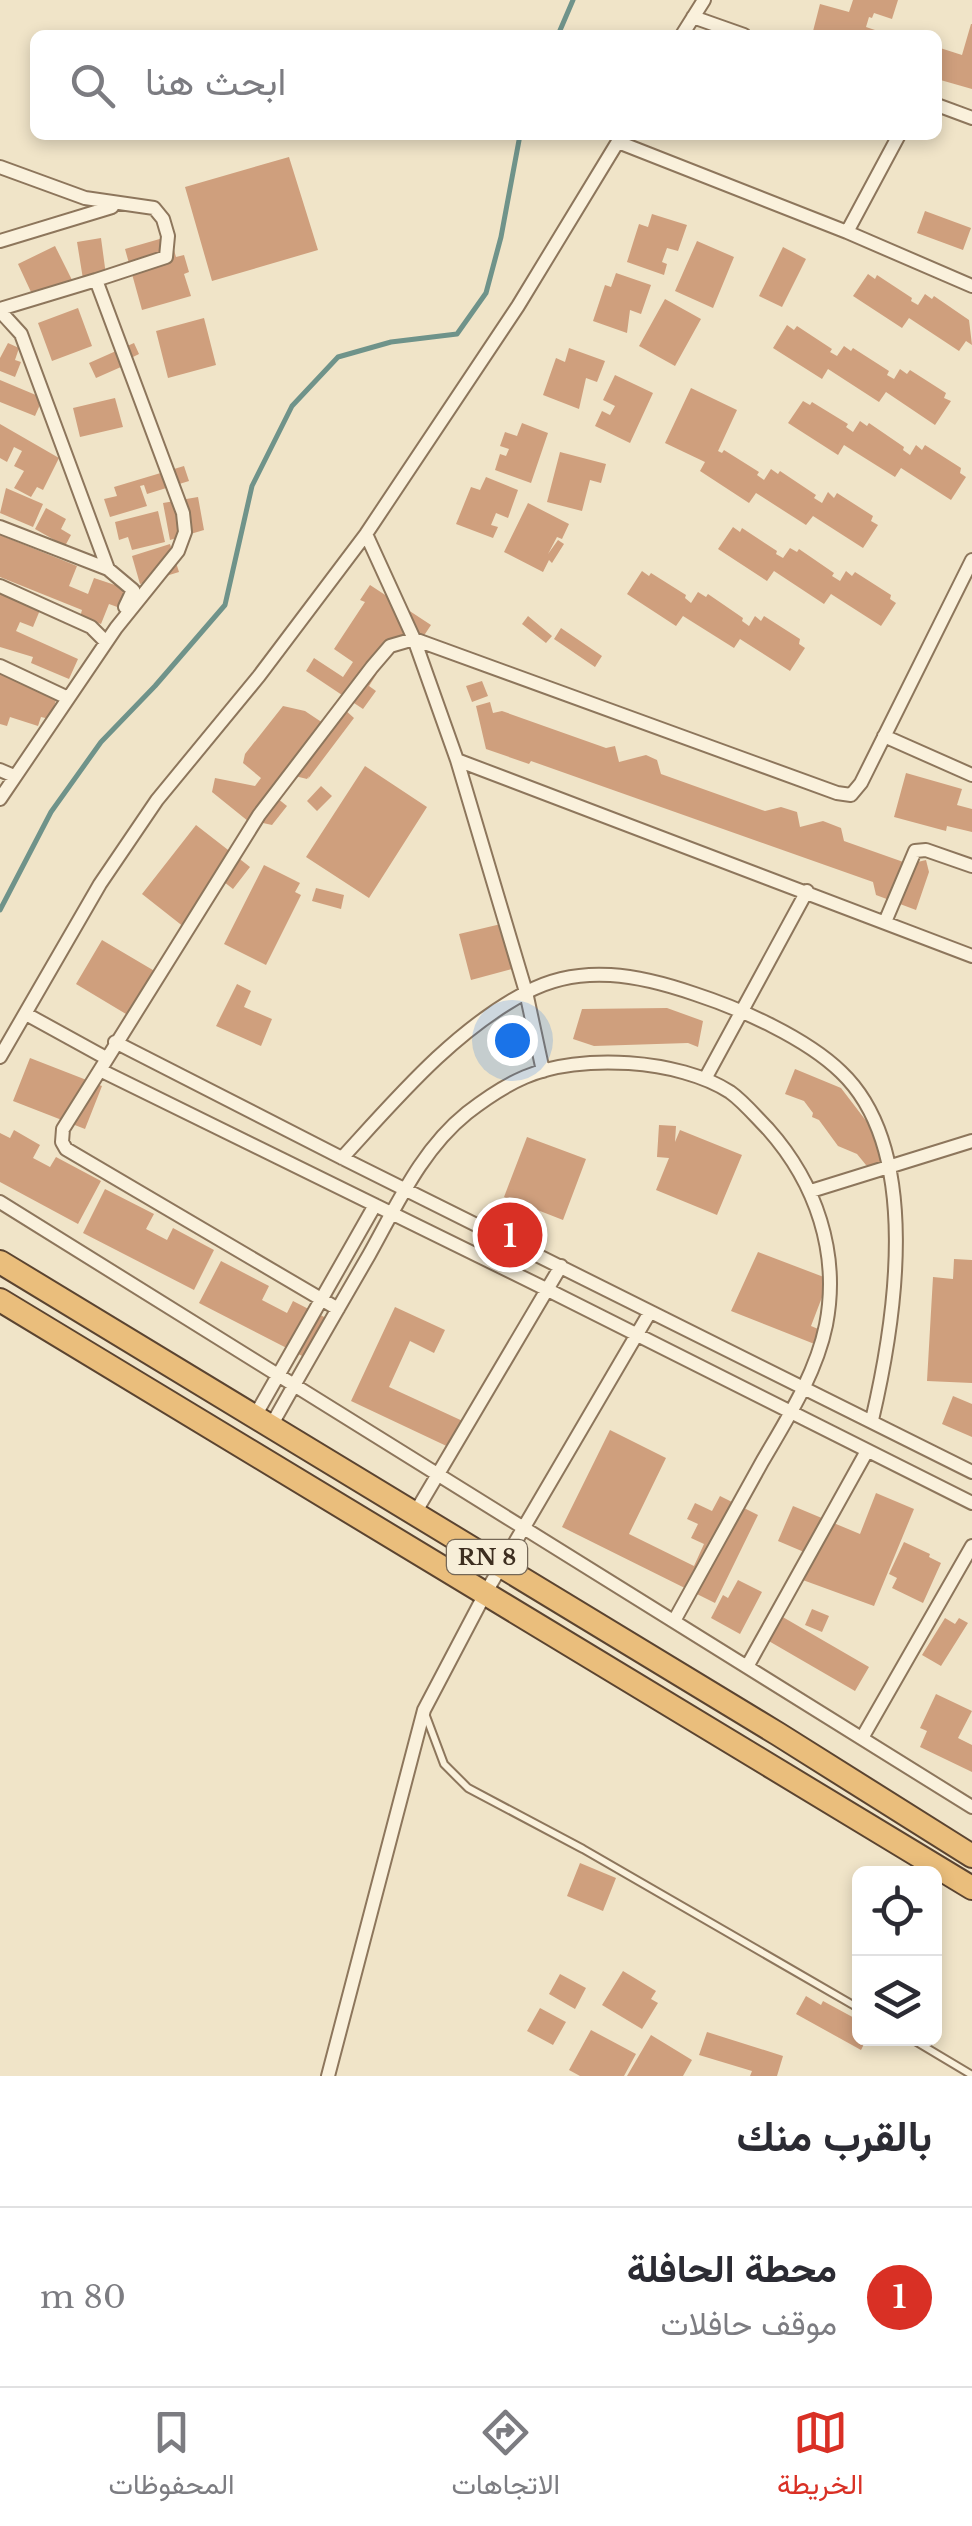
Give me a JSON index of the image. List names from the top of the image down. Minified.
{"streets":{"highway":["RN 8"]},"page":{"search":"ابحث هنا","pins":"1","heading":"بالقرب منك","list":[{"mark":"1","name":"محطة الحافلة","note":"موقف حافلات","value":"80 m"}],"nav":["الخريطة","الاتجاهات","المحفوظات"]}}
